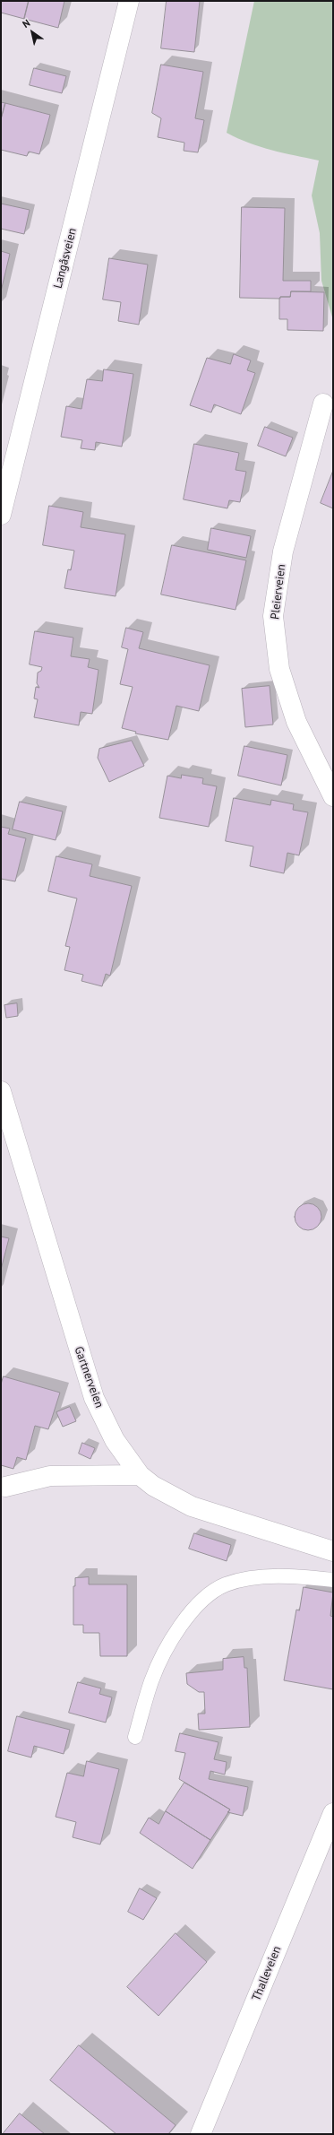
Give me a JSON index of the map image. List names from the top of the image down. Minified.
{"streets":{"street":["Langåsveien","Pleierveien","Gartnerveien","Thalleveien"]},"north":"top left"}
